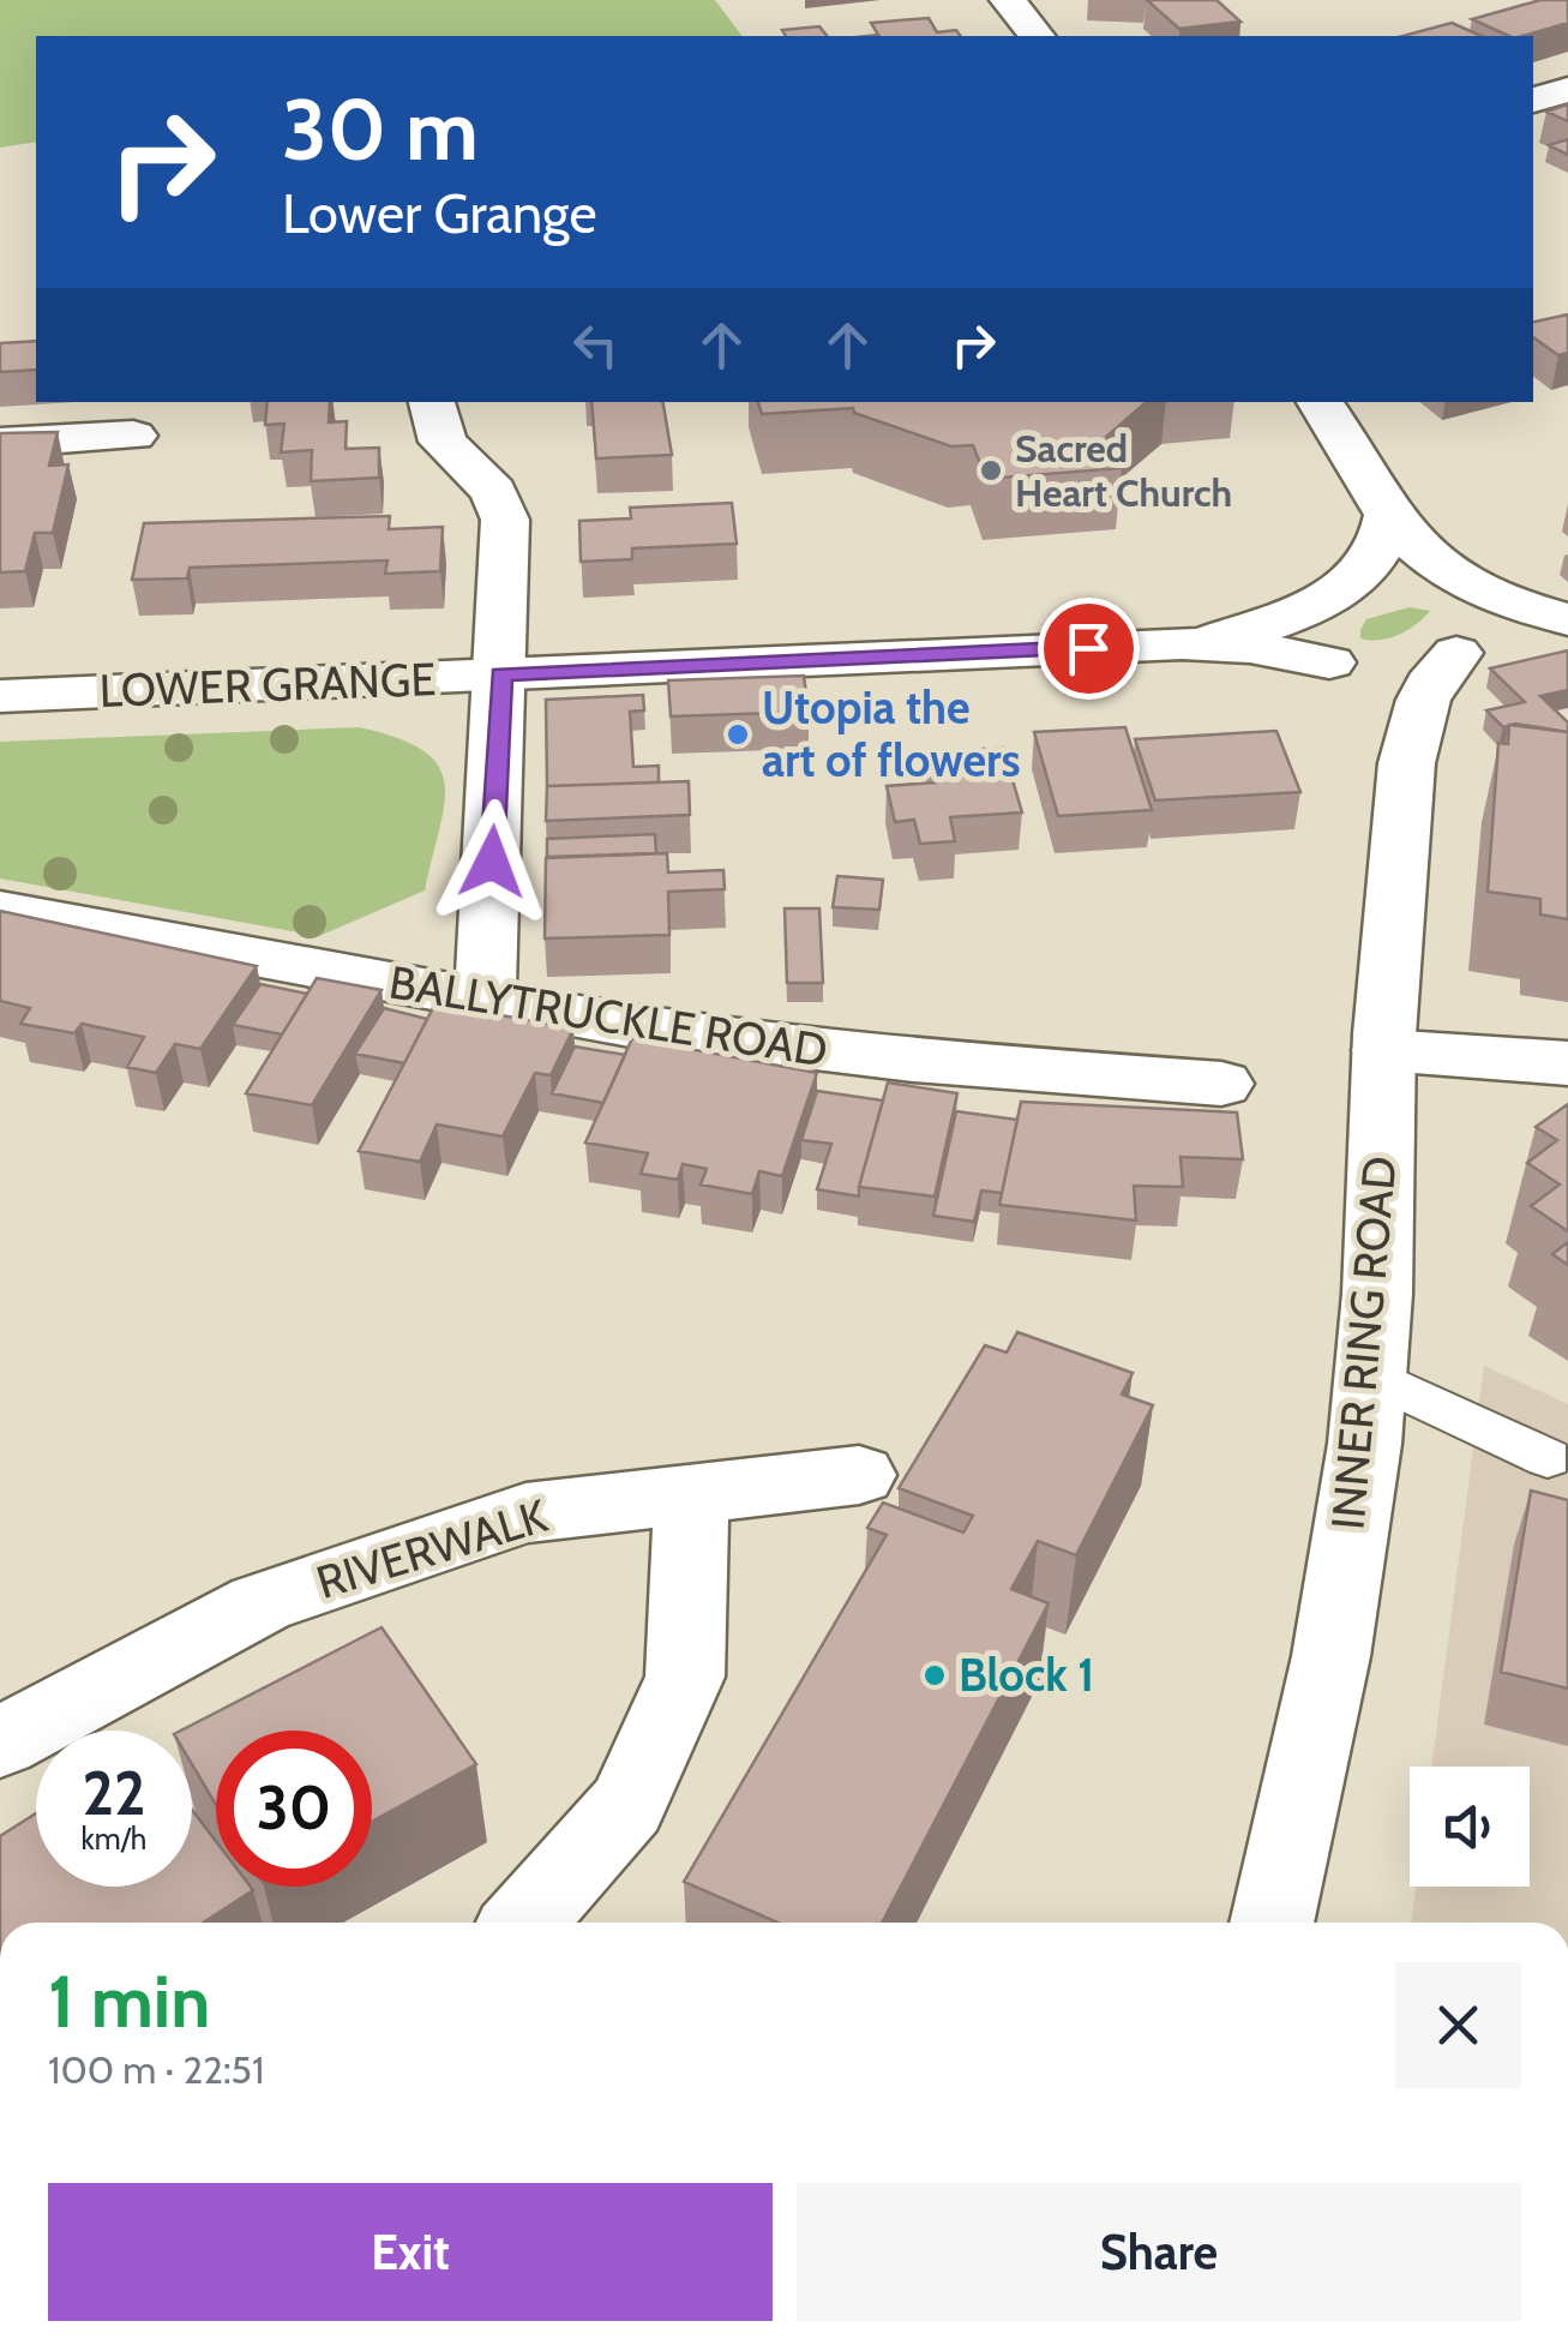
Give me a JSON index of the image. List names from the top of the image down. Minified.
{"streets":{"main road":["LOWER GRANGE","BALLYTRUCKLE ROAD","INNER RING ROAD","RIVERWALK"]},"places":["Sacred Heart Church","Utopia the art of flowers","Block 1"],"page":{"turn":["30 m","Lower Grange"],"speed":"22 km/h","limit":"30","heading":["1 min","100 m · 22:51"],"buttons":["Exit","Share"]}}
